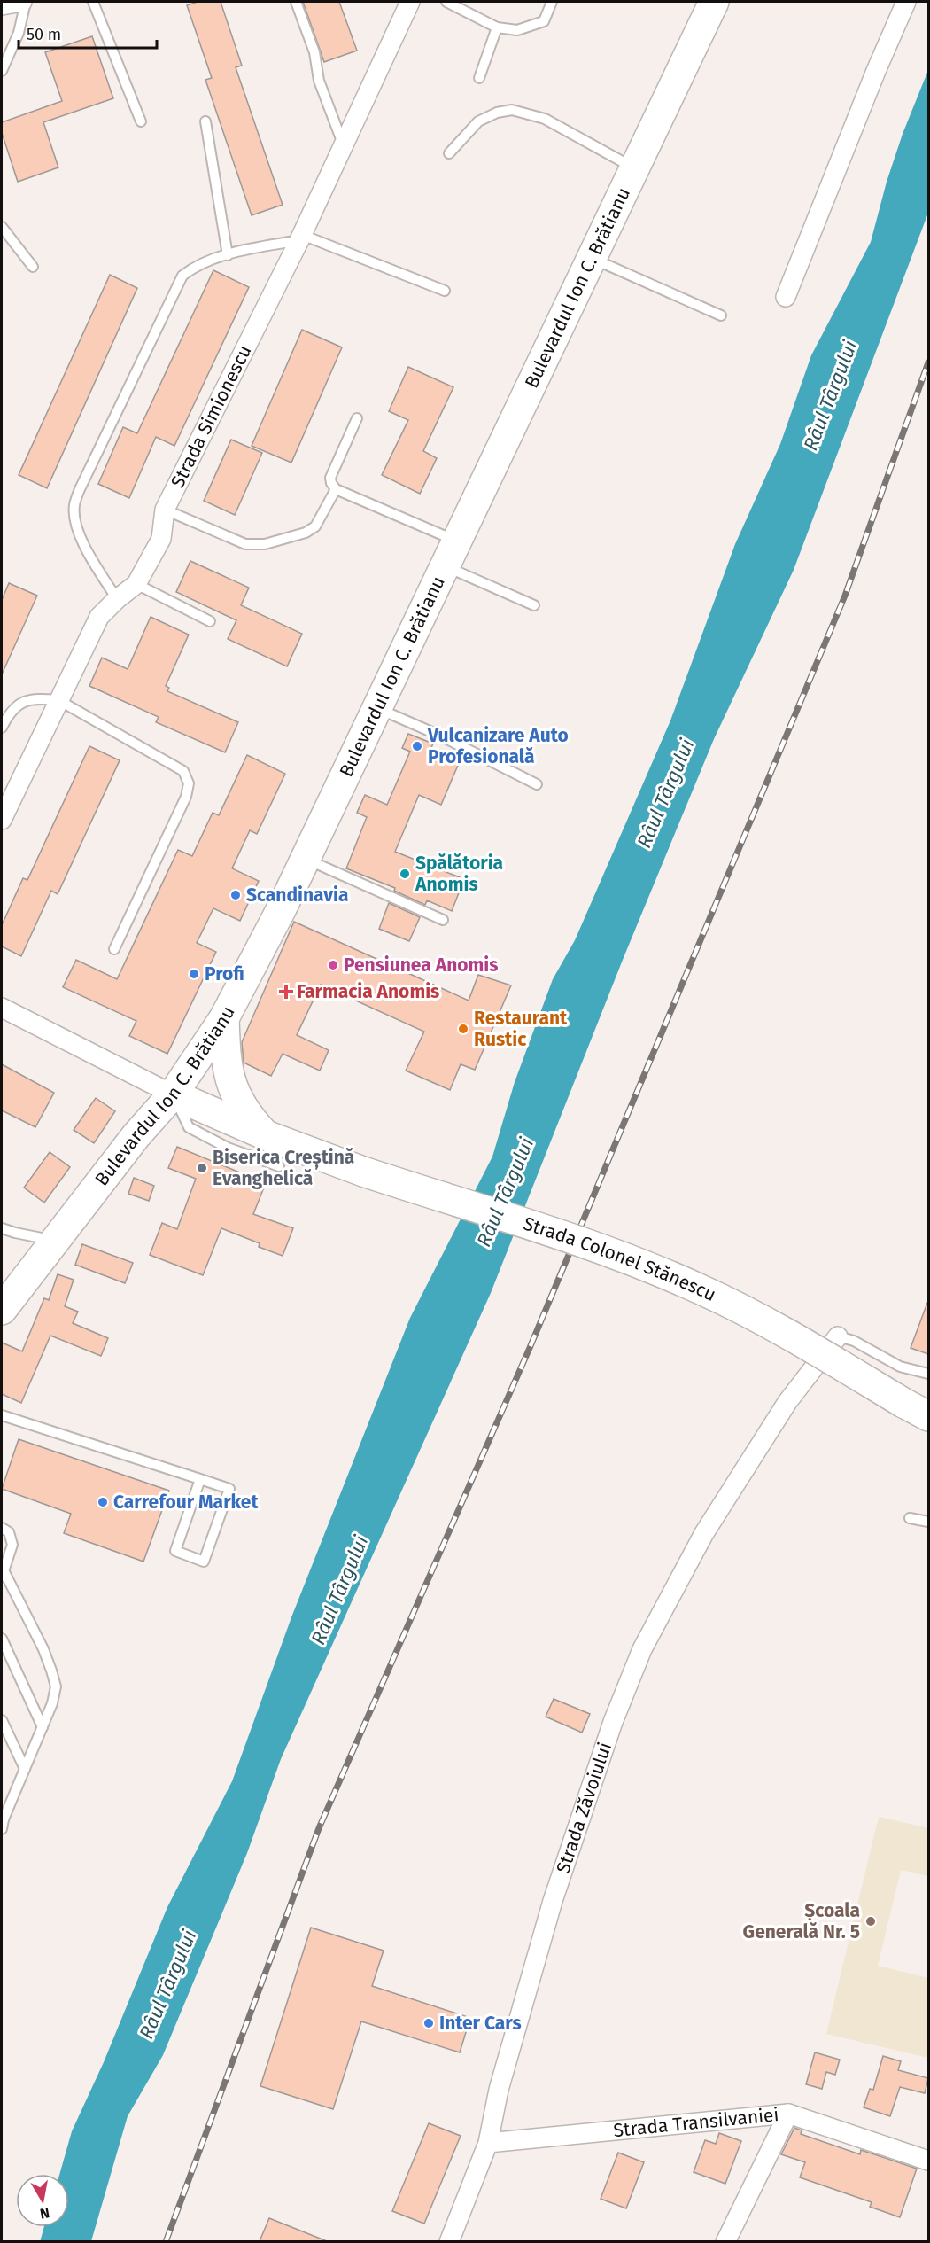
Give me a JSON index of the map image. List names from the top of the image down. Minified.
{"streets":{"main road":["Bulevardul Ion C. Brătianu","Strada Colonel Stănescu"],"street":["Strada Simionescu","Strada Zăvoiului","Strada Transilvaniei"]},"crossings":[["Bulevardul Ion C. Brătianu","Strada Colonel Stănescu"],["Strada Zăvoiului","Strada Transilvaniei"]],"water":["Râul Târgului"],"places":{"other":["Vulcanizare Auto Profesională","Spălătoria Anomis","Scandinavia","Pensiunea Anomis","Profi","Restaurant Rustic","Biserica Creștină Evanghelică","Carrefour Market","Școala Generală Nr. 5","Inter Cars"],"health":["Farmacia Anomis"]},"scale_bar":"50 m","north":"bottom"}
